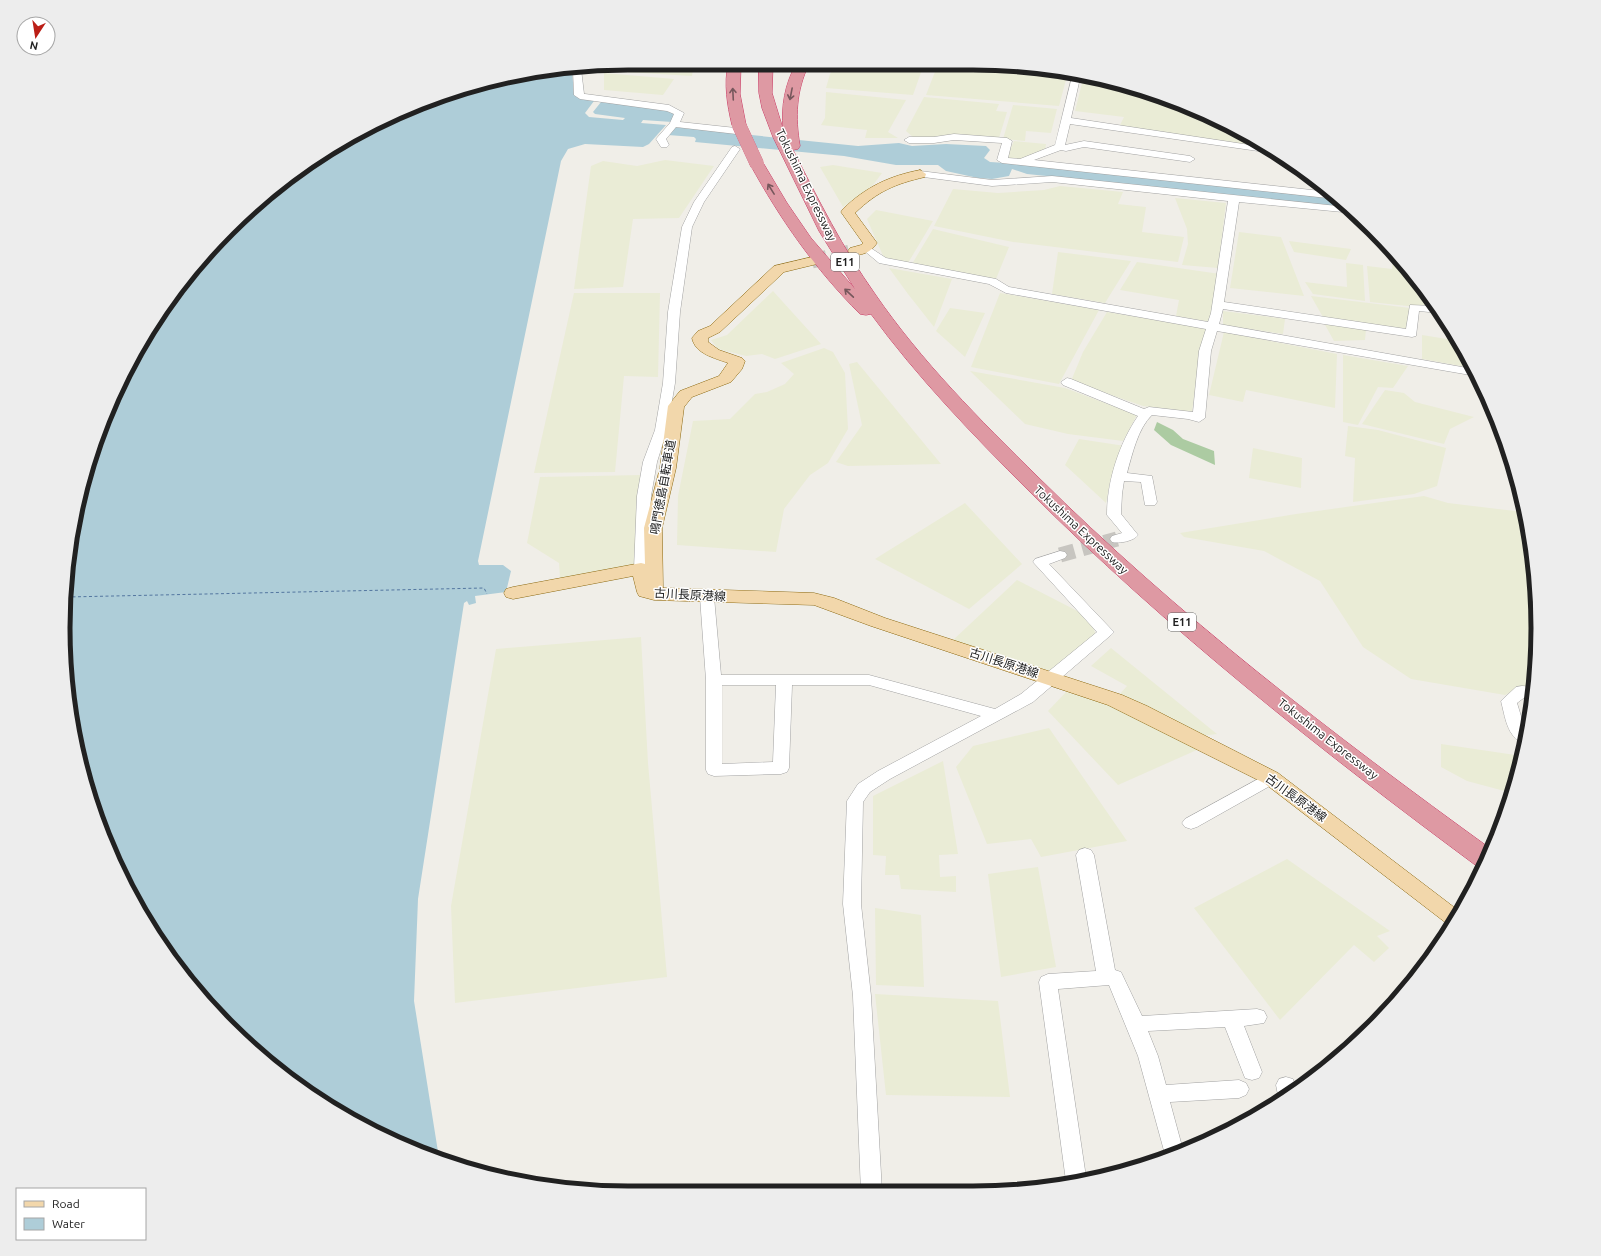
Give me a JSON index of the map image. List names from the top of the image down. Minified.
{"streets":{"highway":["Tokushima Expressway","E11"],"main road":["鳴門徳島自転車道","古川長原港線"]},"crossings":[["鳴門徳島自転車道","古川長原港線"]],"legend":["Road","Water"],"north":"bottom"}
